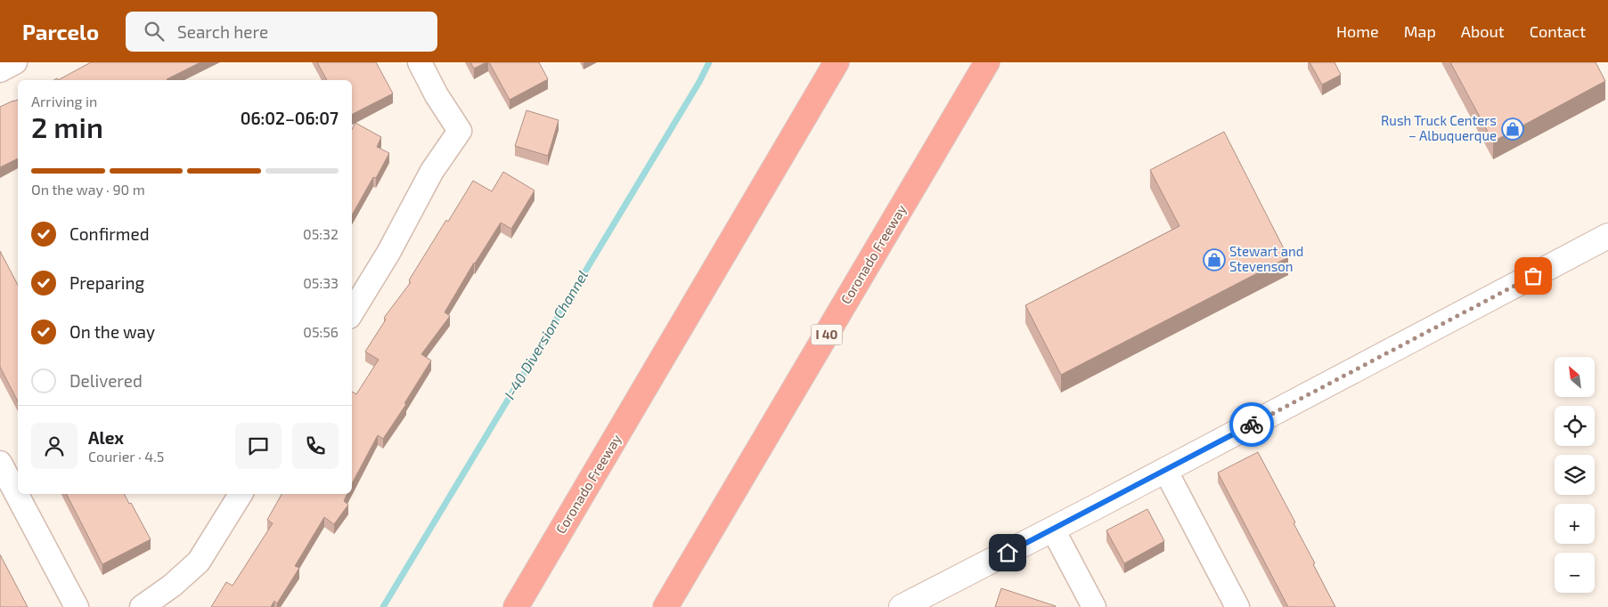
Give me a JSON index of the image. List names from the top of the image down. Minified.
{"streets":{"highway":["Coronado Freeway","I 40"]},"water":["I-40 Diversion Channel"],"places":{"shop":["Rush Truck Centers – Albuquerque","Stewart and Stevenson"]},"north":"top left","page":{"header":"Parcelo","search":"Search here","nav":["Home","Map","About","Contact"],"heading":["2 min","Arriving in","06:02–06:07"],"panel":["Alex","Courier · 4.5"],"bar":"On the way · 90 m","list":[["Confirmed","05:32"],["Preparing","05:33"],["On the way","05:56"],"Delivered"],"map_buttons":["+","−"]}}
